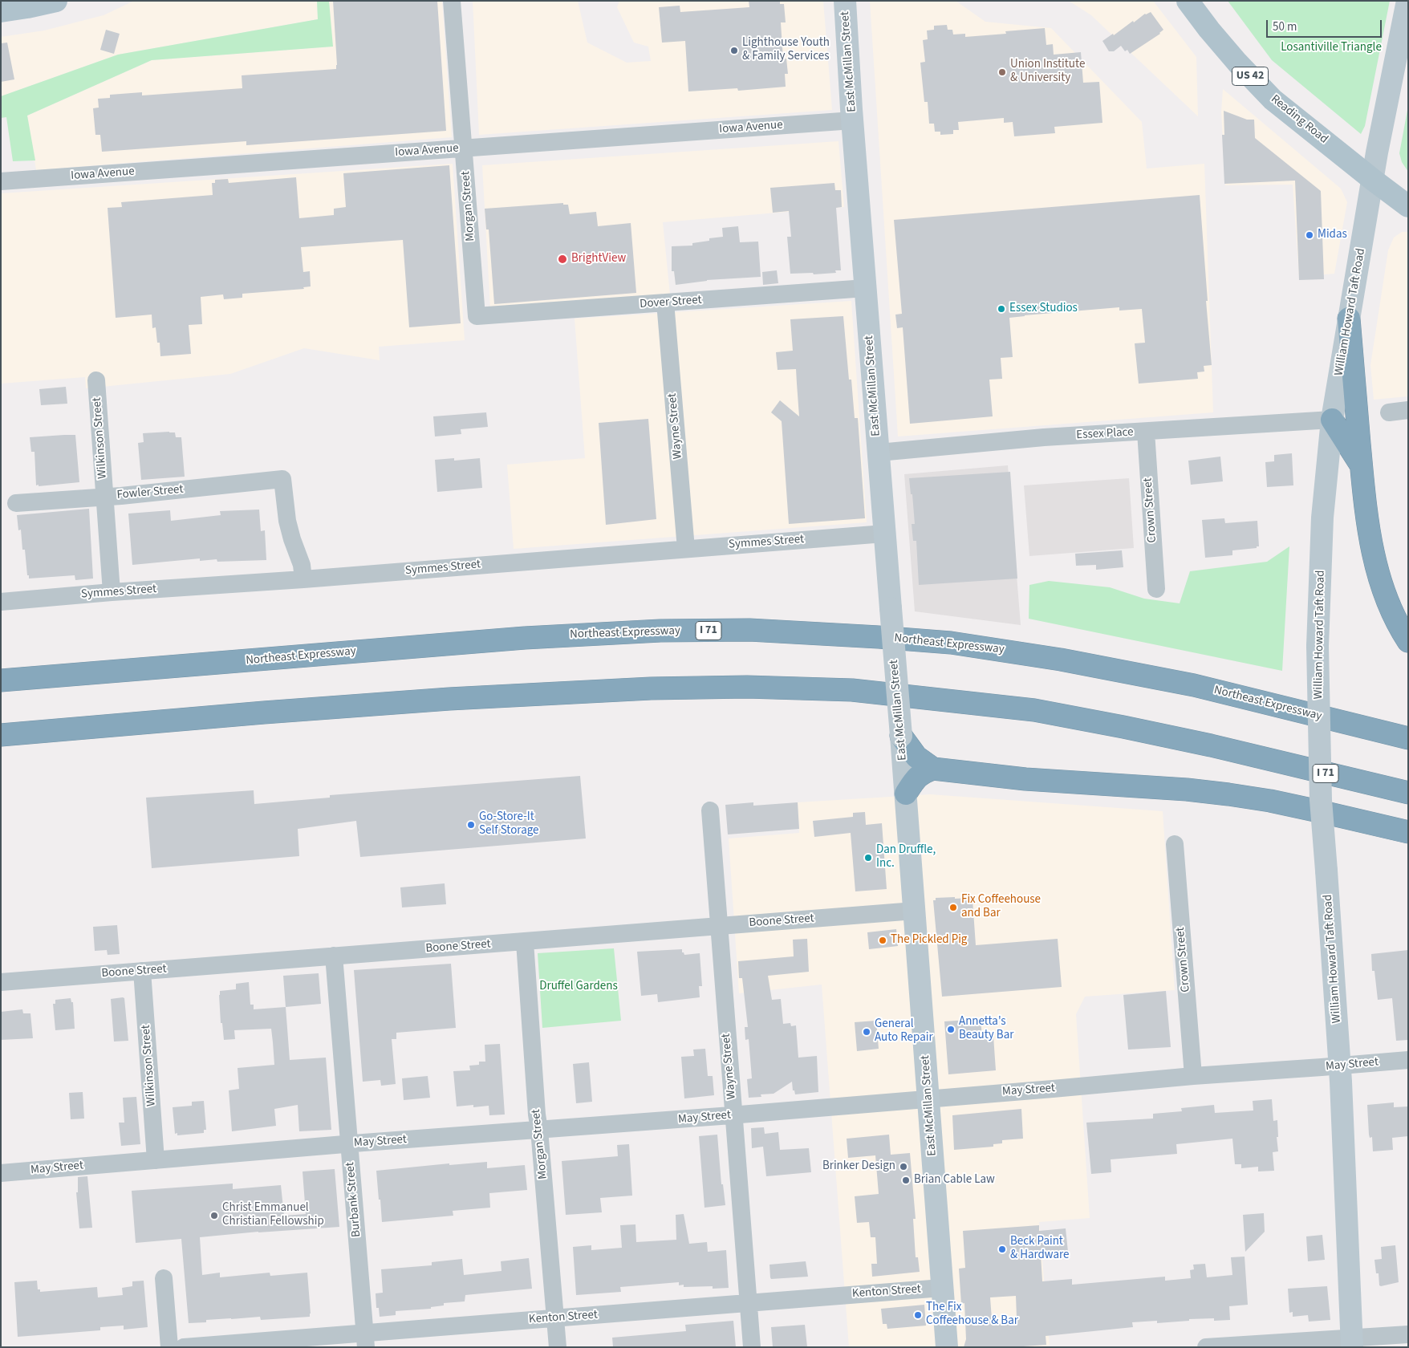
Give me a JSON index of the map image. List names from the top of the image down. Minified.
{"streets":{"highway":["I 71","Northeast Expressway"],"main road":["East McMillan Street","US 42","Reading Road","William Howard Taft Road"],"street":["Iowa Avenue","Morgan Street","Dover Street","Wayne Street","Essex Place","Wilkinson Street","Fowler Street","Crown Street","Symmes Street","Boone Street","May Street","Burbank Street","Kenton Street"]},"crossings":[["East McMillan Street","Iowa Avenue"],["East McMillan Street","Dover Street"],["East McMillan Street","Essex Place"],["East McMillan Street","Symmes Street"],["East McMillan Street","Boone Street"],["East McMillan Street","May Street"],["East McMillan Street","Kenton Street"],["Reading Road","William Howard Taft Road"],["Iowa Avenue","Morgan Street"],["Morgan Street","Dover Street"],["Morgan Street","Boone Street"],["Morgan Street","May Street"],["Morgan Street","Kenton Street"],["Dover Street","Wayne Street"],["William Howard Taft Road","Essex Place"],["William Howard Taft Road","May Street"],["Wayne Street","Symmes Street"],["Wayne Street","Boone Street"],["Wayne Street","May Street"],["Wayne Street","Kenton Street"],["Essex Place","Crown Street"],["Wilkinson Street","Fowler Street"],["Wilkinson Street","Symmes Street"],["Wilkinson Street","Boone Street"],["Wilkinson Street","May Street"],["Fowler Street","Symmes Street"],["Crown Street","May Street"],["Boone Street","Burbank Street"],["May Street","Burbank Street"],["Burbank Street","Kenton Street"]],"parks":["Losantiville Triangle","Druffel Gardens"],"places":["Lighthouse Youth & Family Services","Union Institute & University","Midas","BrightView","Essex Studios","Go-Store-It Self Storage","Dan Druffle, Inc.","Fix Coffeehouse and Bar","The Pickled Pig","Annetta's Beauty Bar","General Auto Repair","Brinker Design","Brian Cable Law","Christ Emmanuel Christian Fellowship","Beck Paint & Hardware","The Fix Coffeehouse & Bar"],"scale_bar":"50 m"}
